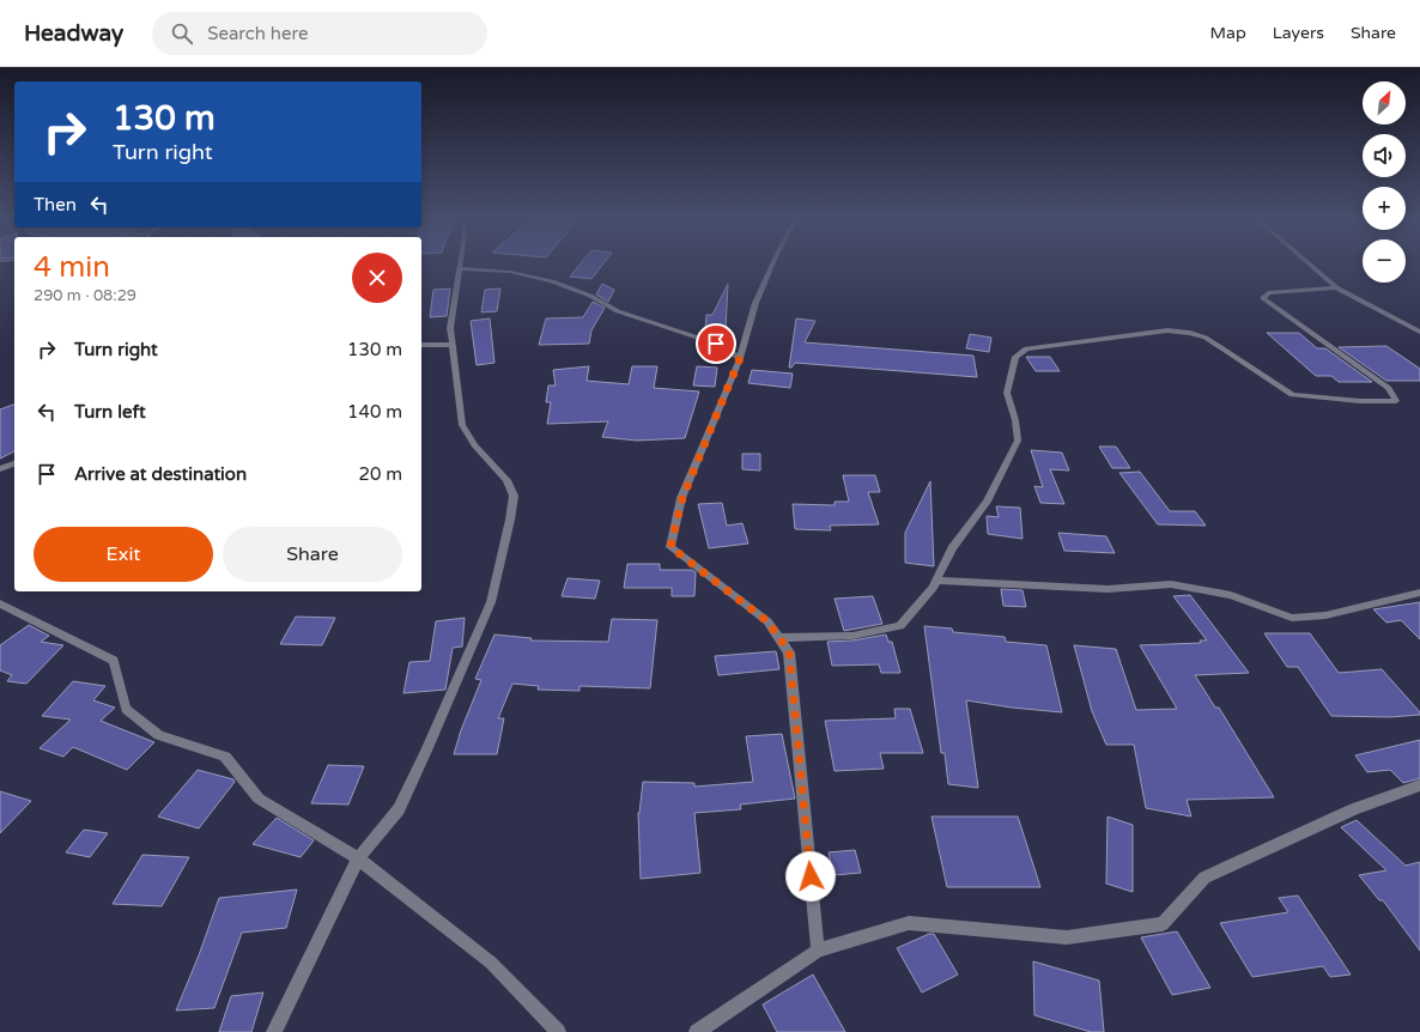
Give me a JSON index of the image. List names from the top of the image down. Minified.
{"north":"top right","page":{"header":"Headway","search":"Search here","nav":["Map","Layers","Share"],"map_buttons":["+","−"],"turn":["130 m","Turn right"],"then":"Then","heading":["4 min","290 m · 08:29"],"list":[{"name":"Turn right","value":"130 m"},{"name":"Turn left","value":"140 m"},{"name":"Arrive at destination","value":"20 m"}],"buttons":["Exit","Share"]}}
